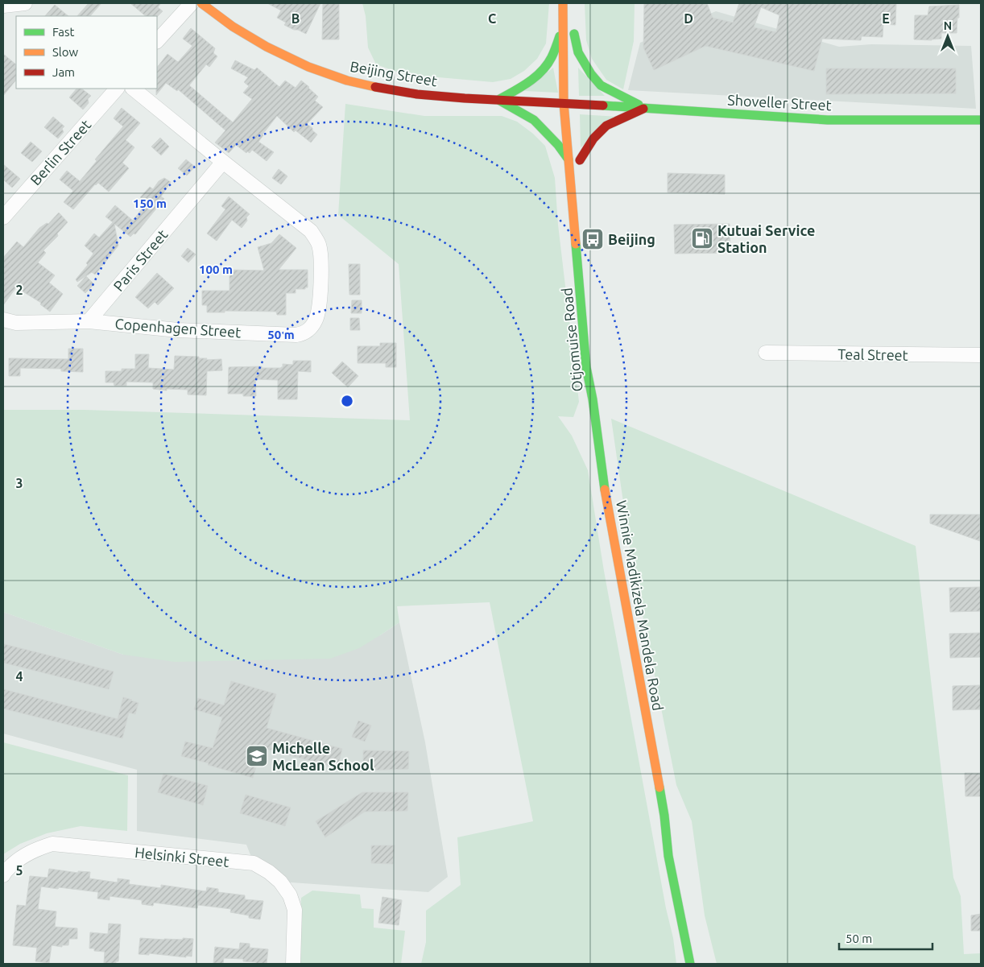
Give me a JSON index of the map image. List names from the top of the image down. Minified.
{"streets":{"main road":["Beijing Street","Shoveller Street","Otjomuise Road","Winnie Madikizela Mandela Road"],"street":["Berlin Street","Paris Street","Copenhagen Street","Teal Street","Helsinki Street"]},"crossings":[["Beijing Street","Shoveller Street"],["Beijing Street","Otjomuise Road"],["Paris Street","Copenhagen Street"],["Otjomuise Road","Winnie Madikizela Mandela Road"]],"places":{"fuel station":["Kutuai Service Station"],"bus stop":["Beijing"],"school or university":["Michelle McLean School"]},"legend":["Fast","Slow","Jam"],"scale_bar":"50 m","north":"top","grid":{"columns":["B","C","D","E"],"rows":["2","3","4","5"]},"rings":["150 m","100 m","50 m"]}
